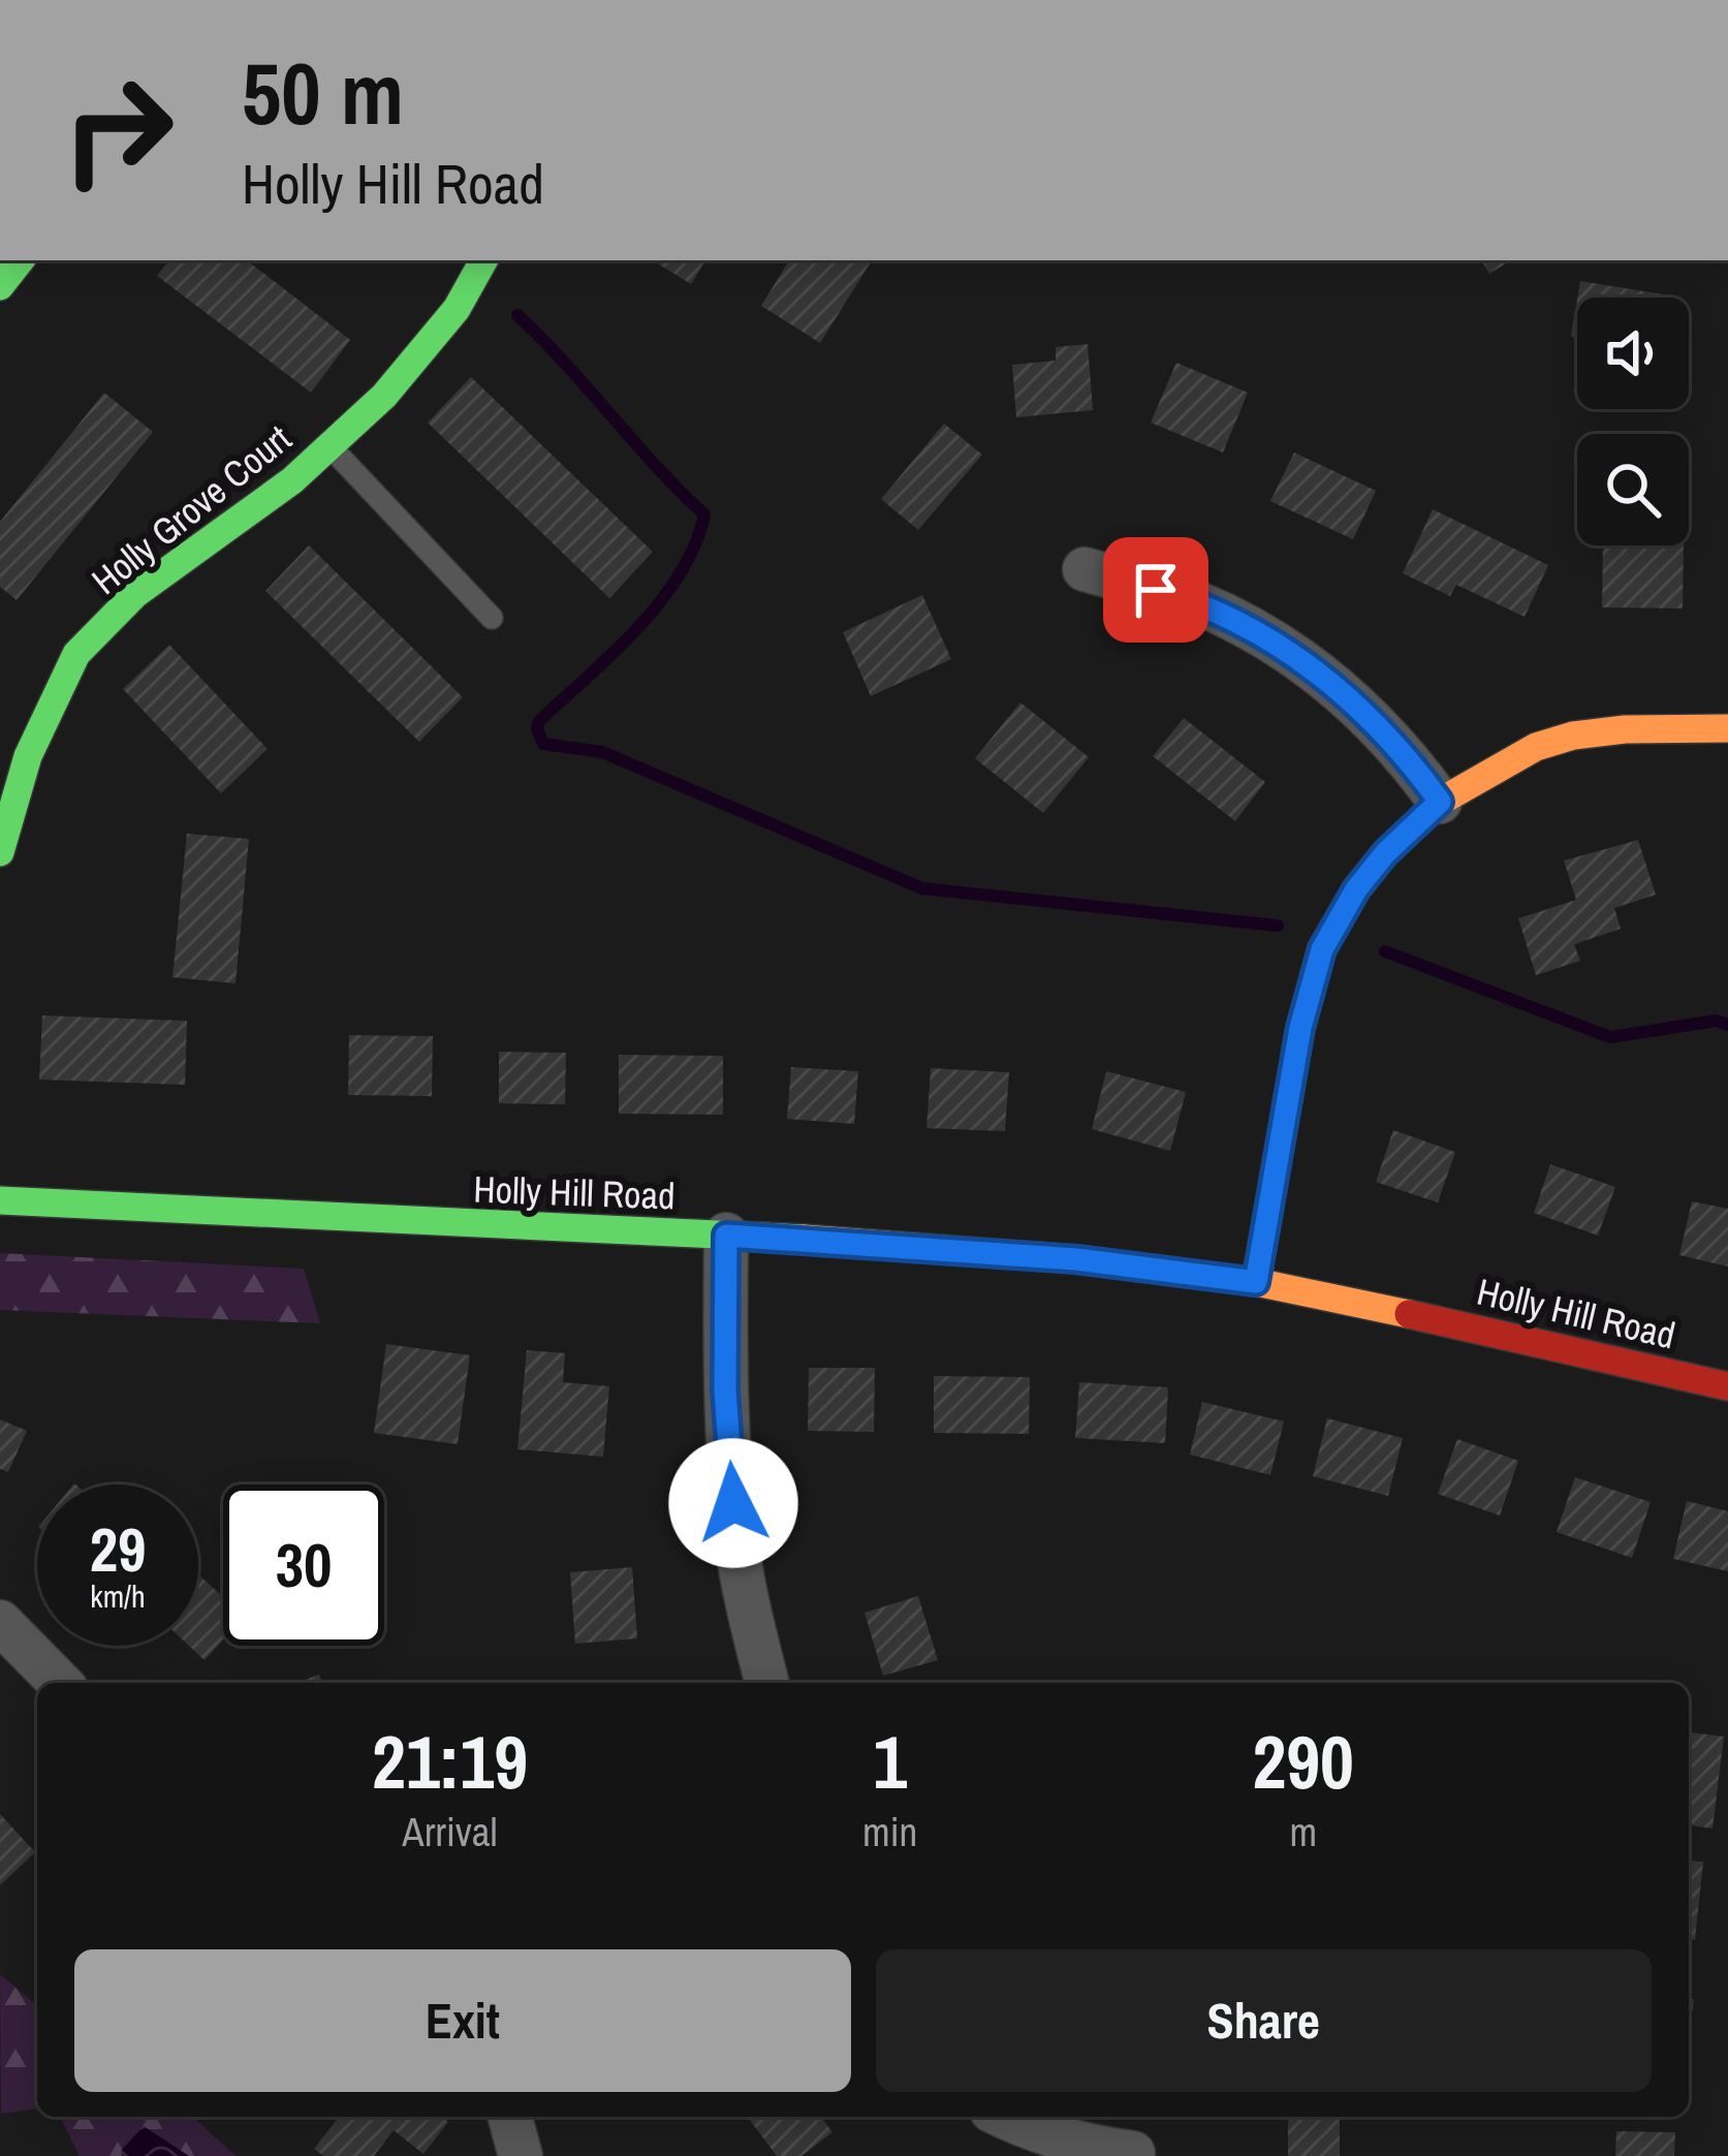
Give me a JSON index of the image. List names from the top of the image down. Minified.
{"streets":{"street":["Holly Grove Court","Holly Hill Road"]},"page":{"turn":["50 m","Holly Hill Road"],"speed":"29 km/h","limit":"30","eta":["21:19","Arrival","1","min","290","m"],"buttons":["Exit","Share"]}}
